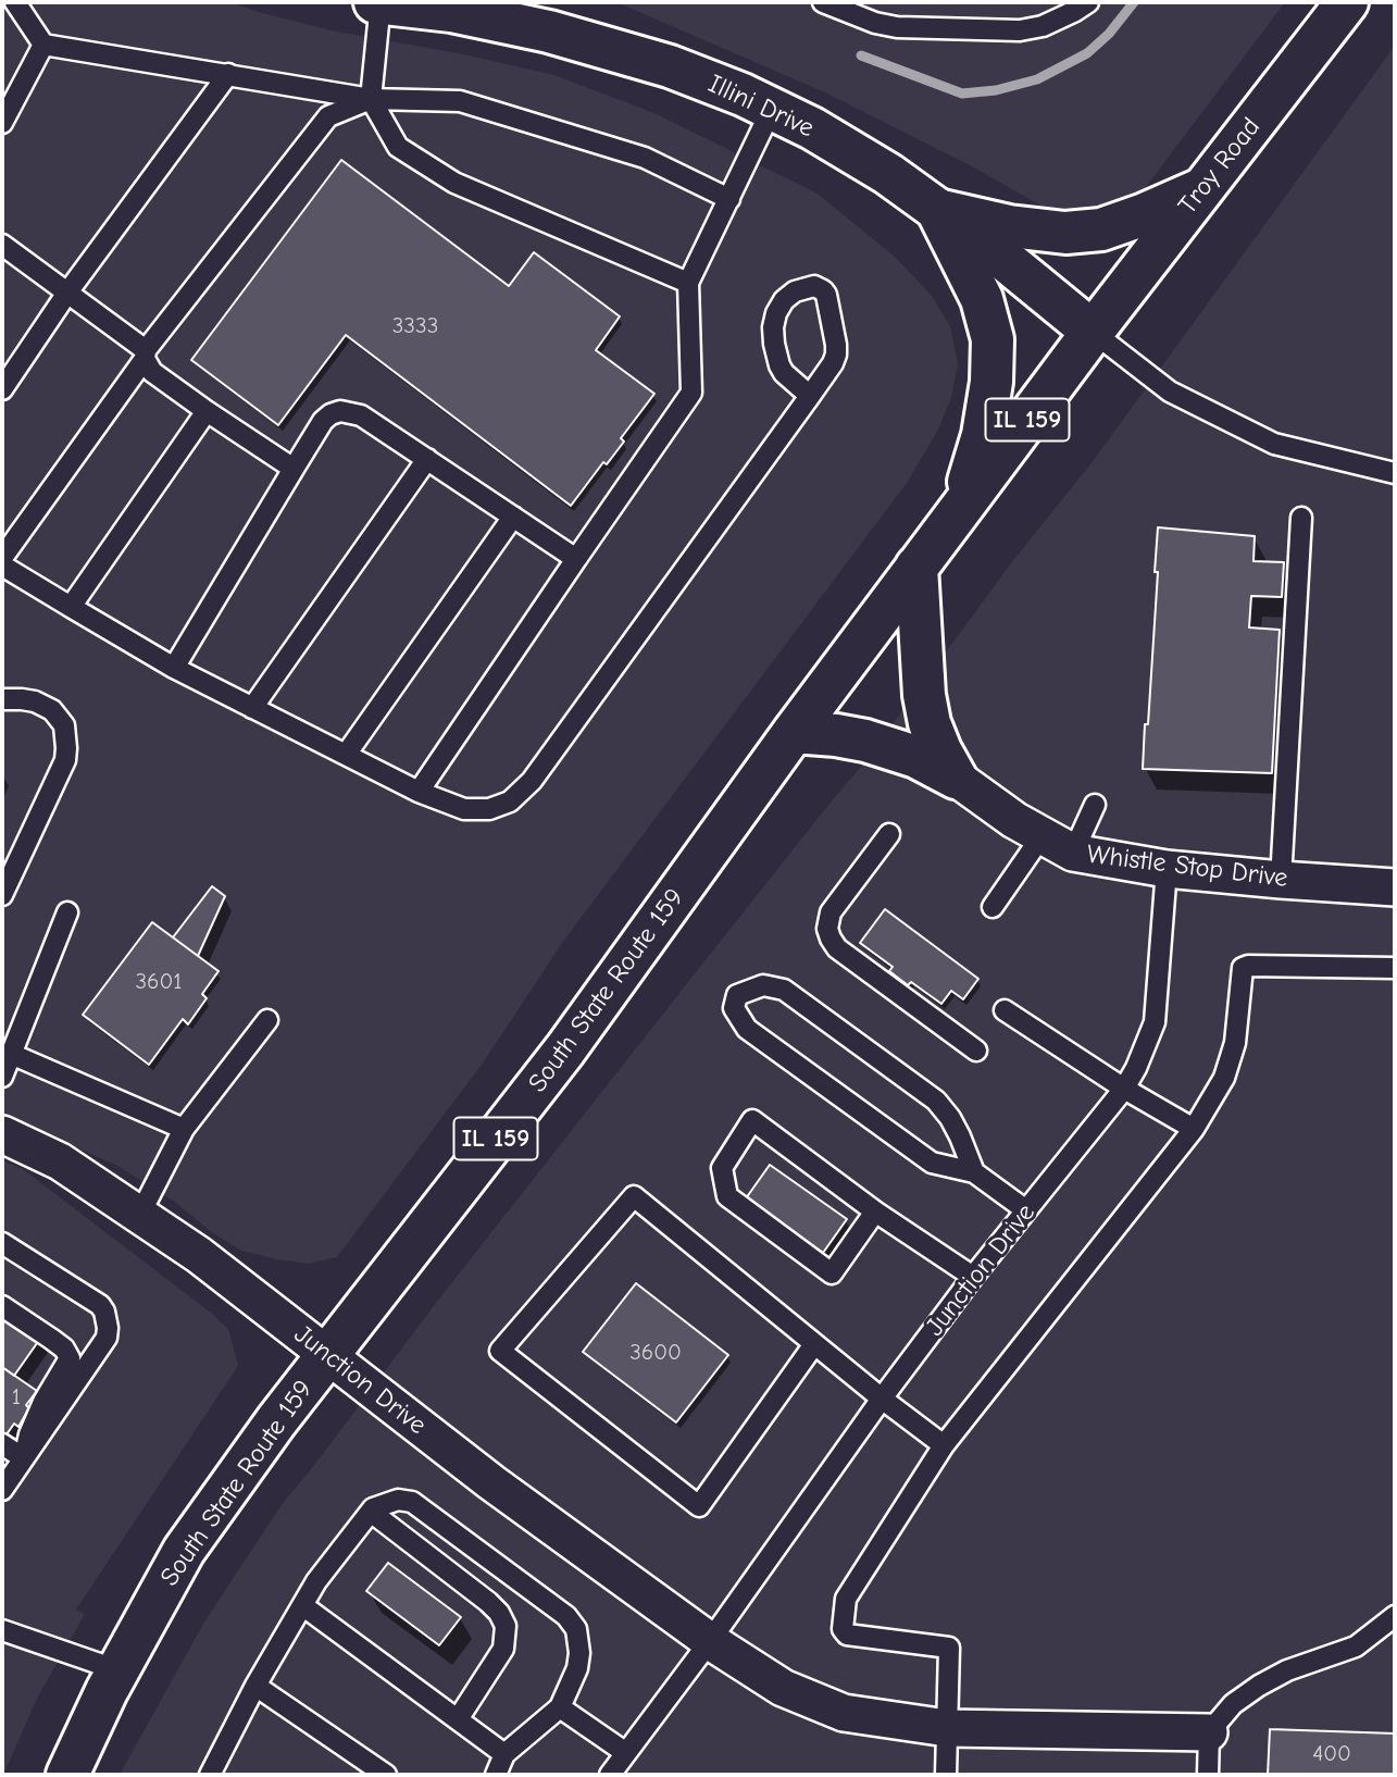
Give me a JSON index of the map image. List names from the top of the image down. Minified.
{"streets":{"main road":["Illini Drive","Troy Road","IL 159","Whistle Stop Drive","South State Route 159"],"street":["Junction Drive"]},"crossings":[["Illini Drive","Troy Road"],["Illini Drive","South State Route 159"],["Troy Road","South State Route 159"],["Whistle Stop Drive","South State Route 159"],["Whistle Stop Drive","Junction Drive"],["South State Route 159","Junction Drive"]],"house_numbers":["3333","3601","3600","1","400"]}
